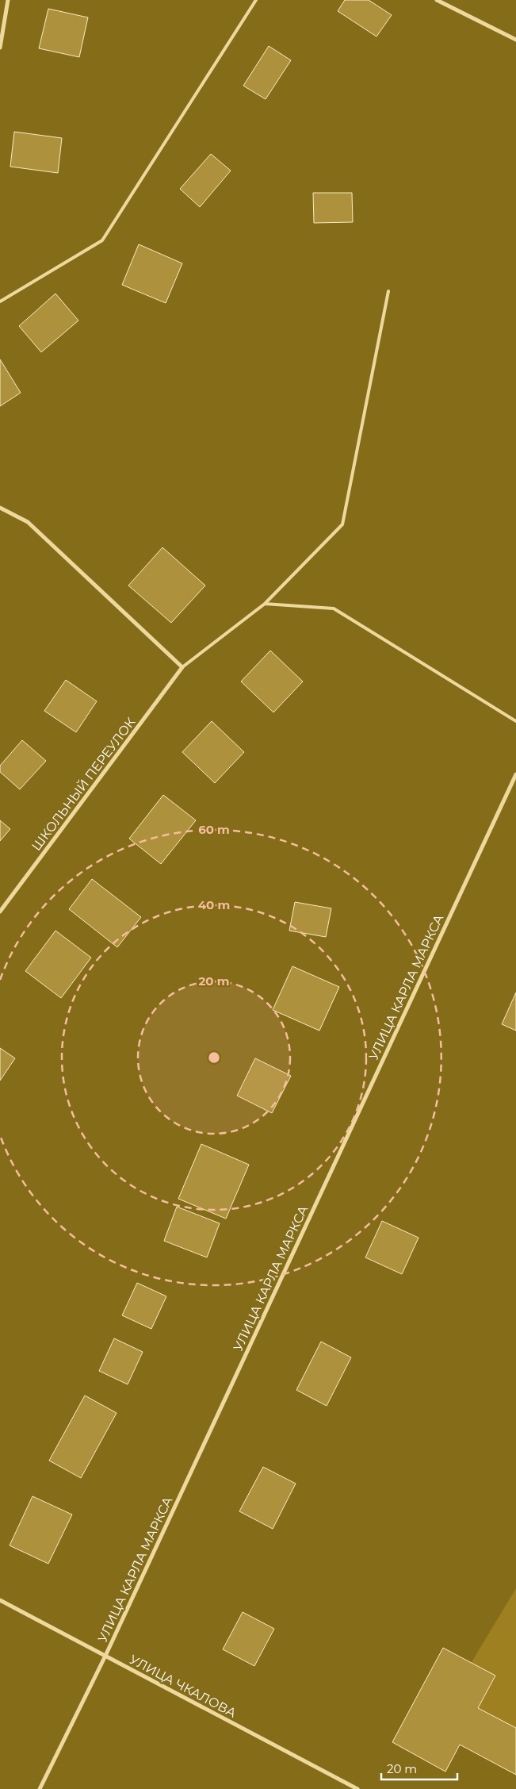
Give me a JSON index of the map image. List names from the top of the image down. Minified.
{"streets":{"street":["ШКОЛЬНЫЙ ПЕРЕУЛОК","УЛИЦА КАРЛА МАРКСА","УЛИЦА ЧКАЛОВА"]},"crossings":[["УЛИЦА КАРЛА МАРКСА","УЛИЦА ЧКАЛОВА"]],"scale_bar":"20 m","rings":["60 m","40 m","20 m"]}
